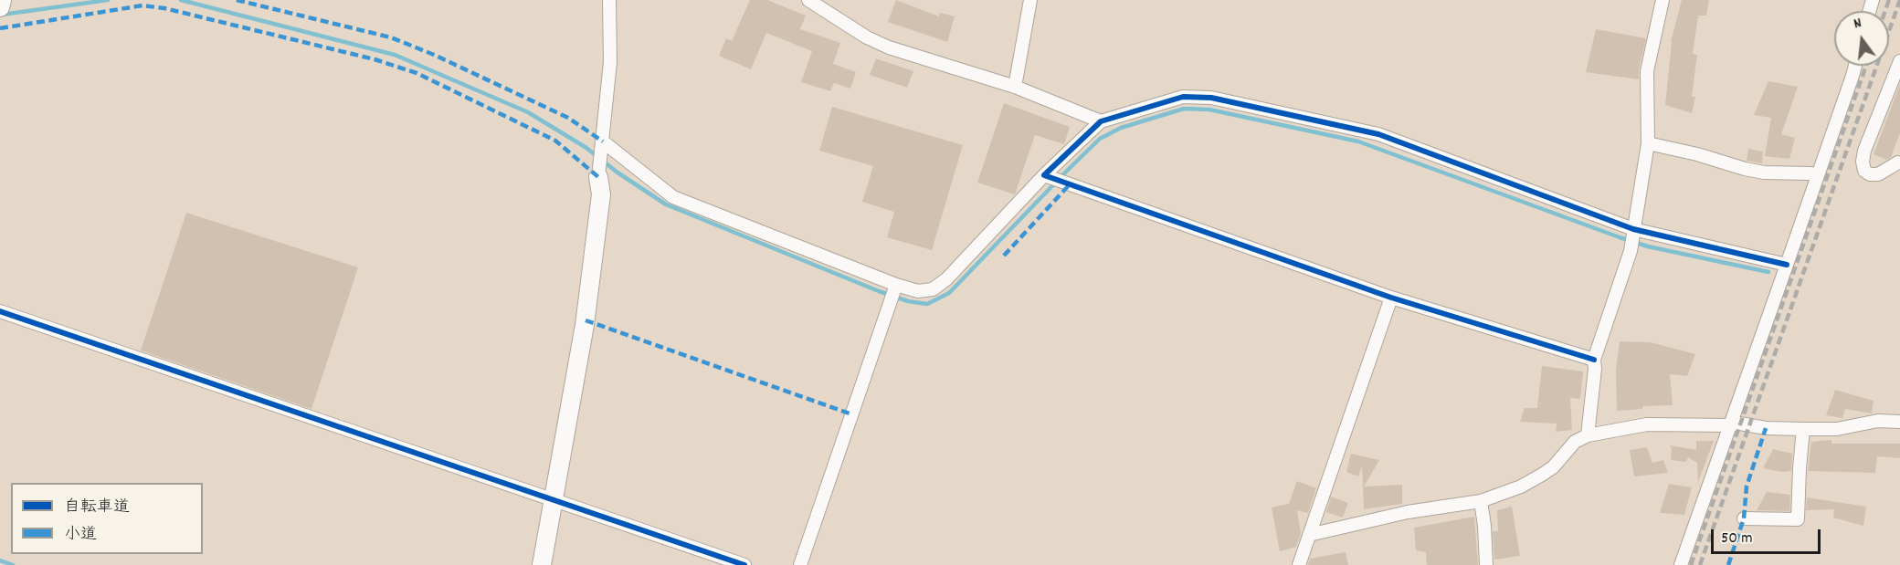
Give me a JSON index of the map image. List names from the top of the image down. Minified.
{"legend":["自転車道","小道"],"scale_bar":"50 m","north":"top"}
